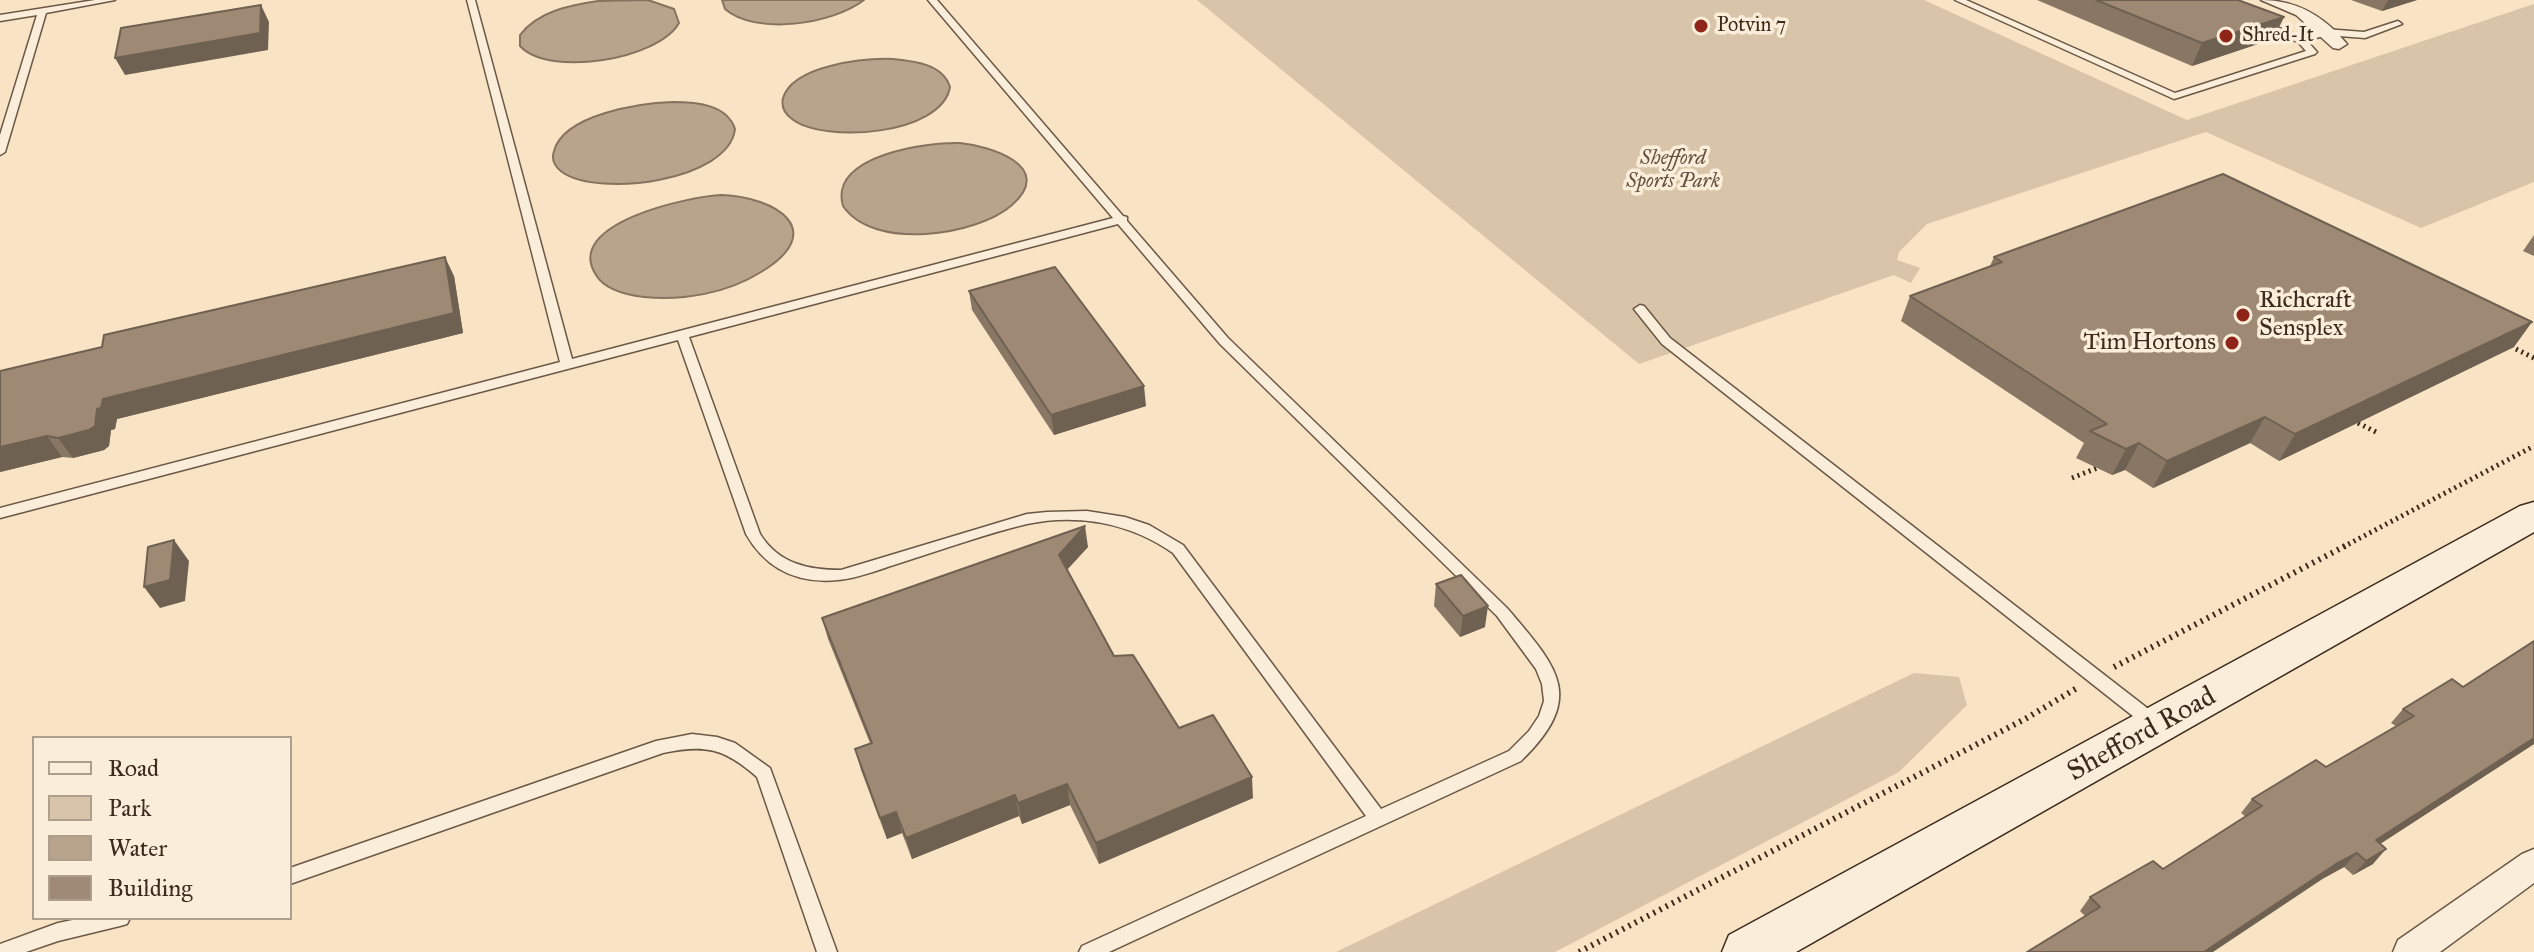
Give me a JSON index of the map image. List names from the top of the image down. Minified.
{"streets":{"street":["Shefford Road"]},"parks":["Shefford Sports Park"],"places":["Potvin 7","Shred-It","Richcraft Sensplex","Tim Hortons"],"legend":["Road","Park","Water","Building"]}
